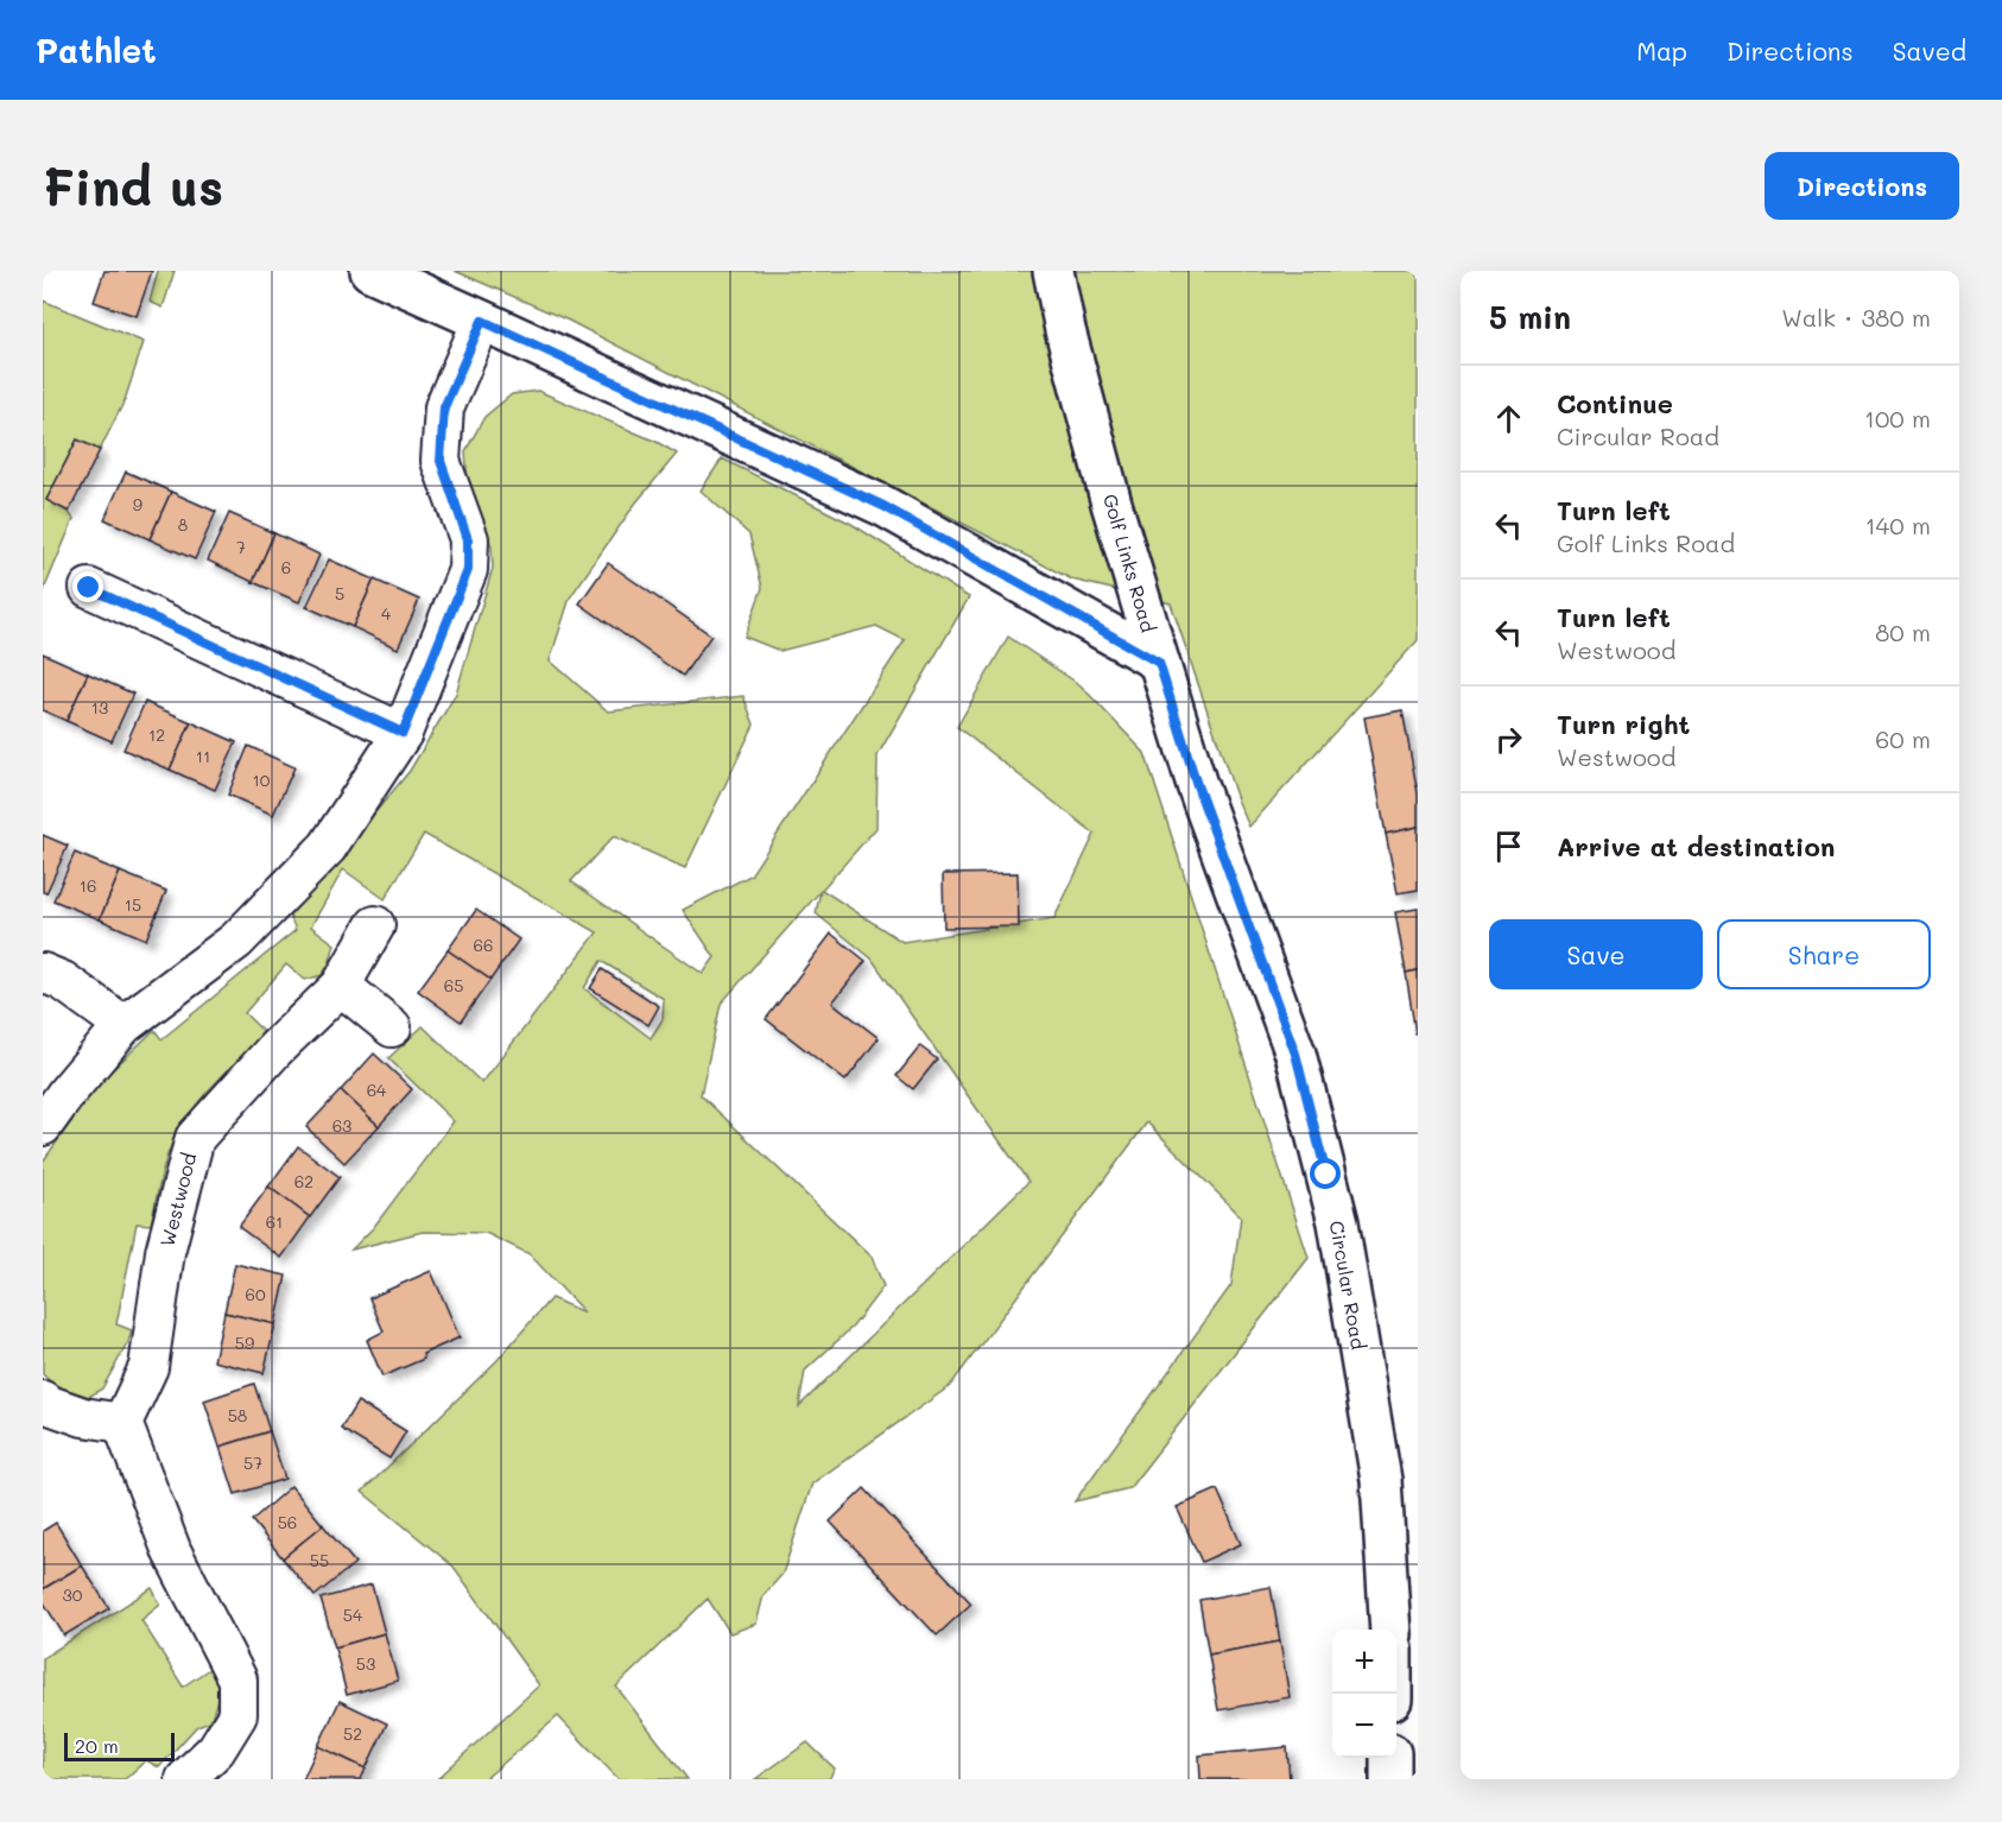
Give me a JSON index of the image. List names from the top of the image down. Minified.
{"streets":{"main road":["Golf Links Road","Circular Road"],"street":["Westwood"]},"crossings":[["Golf Links Road","Circular Road"]],"house_numbers":["9","8","7","6","5","4","13","12","11","10","16","15","66","65","64","63","62","61","60","59","58","57","56","55","30","54","53","52"],"scale_bar":"20 m","page":{"header":"Pathlet","nav":["Map","Directions","Saved"],"buttons":["Directions",["Save","Share"]],"title":"Find us","heading":["5 min","Walk · 380 m"],"list":[["Continue","Circular Road","100 m"],["Turn left","Golf Links Road","140 m"],["Turn left","Westwood","80 m"],["Turn right","Westwood","60 m"],"Arrive at destination"],"map_buttons":["+","−"],"scale":"20 m"}}
